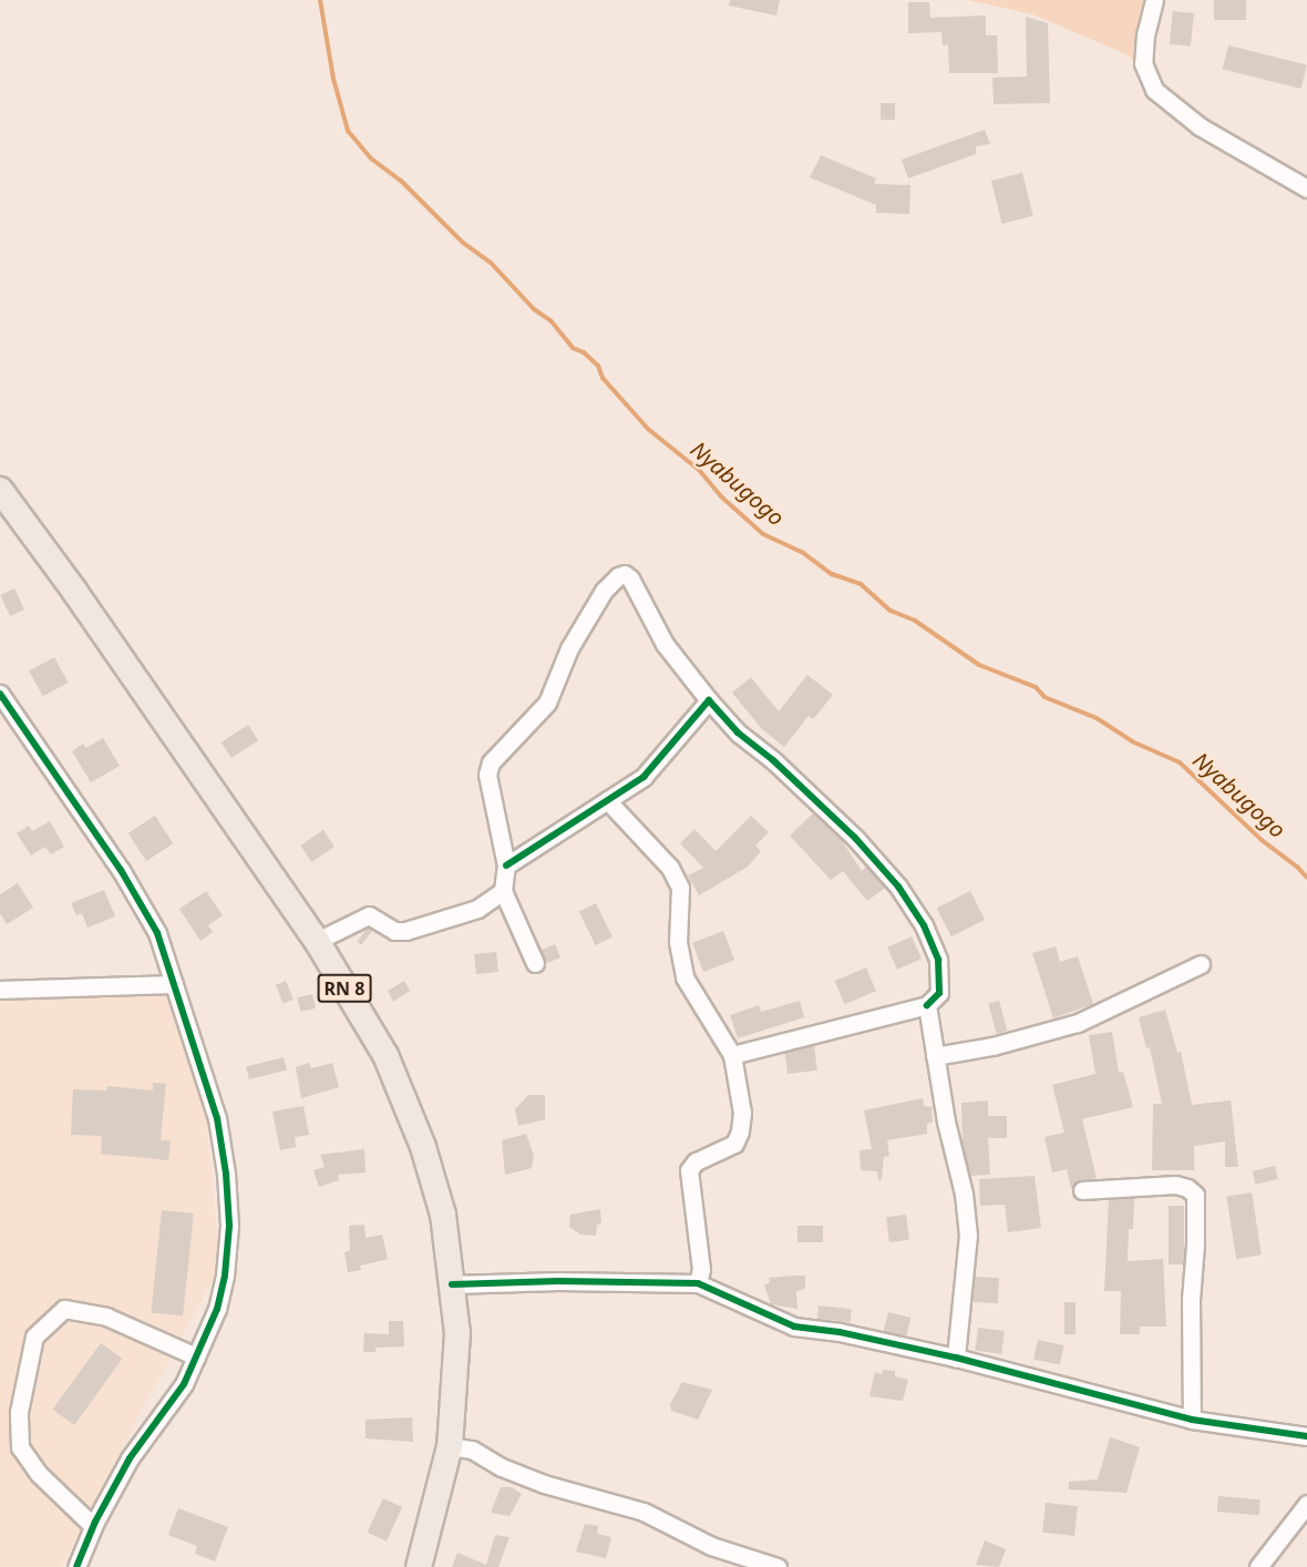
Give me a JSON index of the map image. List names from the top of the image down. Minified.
{"streets":{"main road":["RN 8"]},"water":["Nyabugogo"]}
